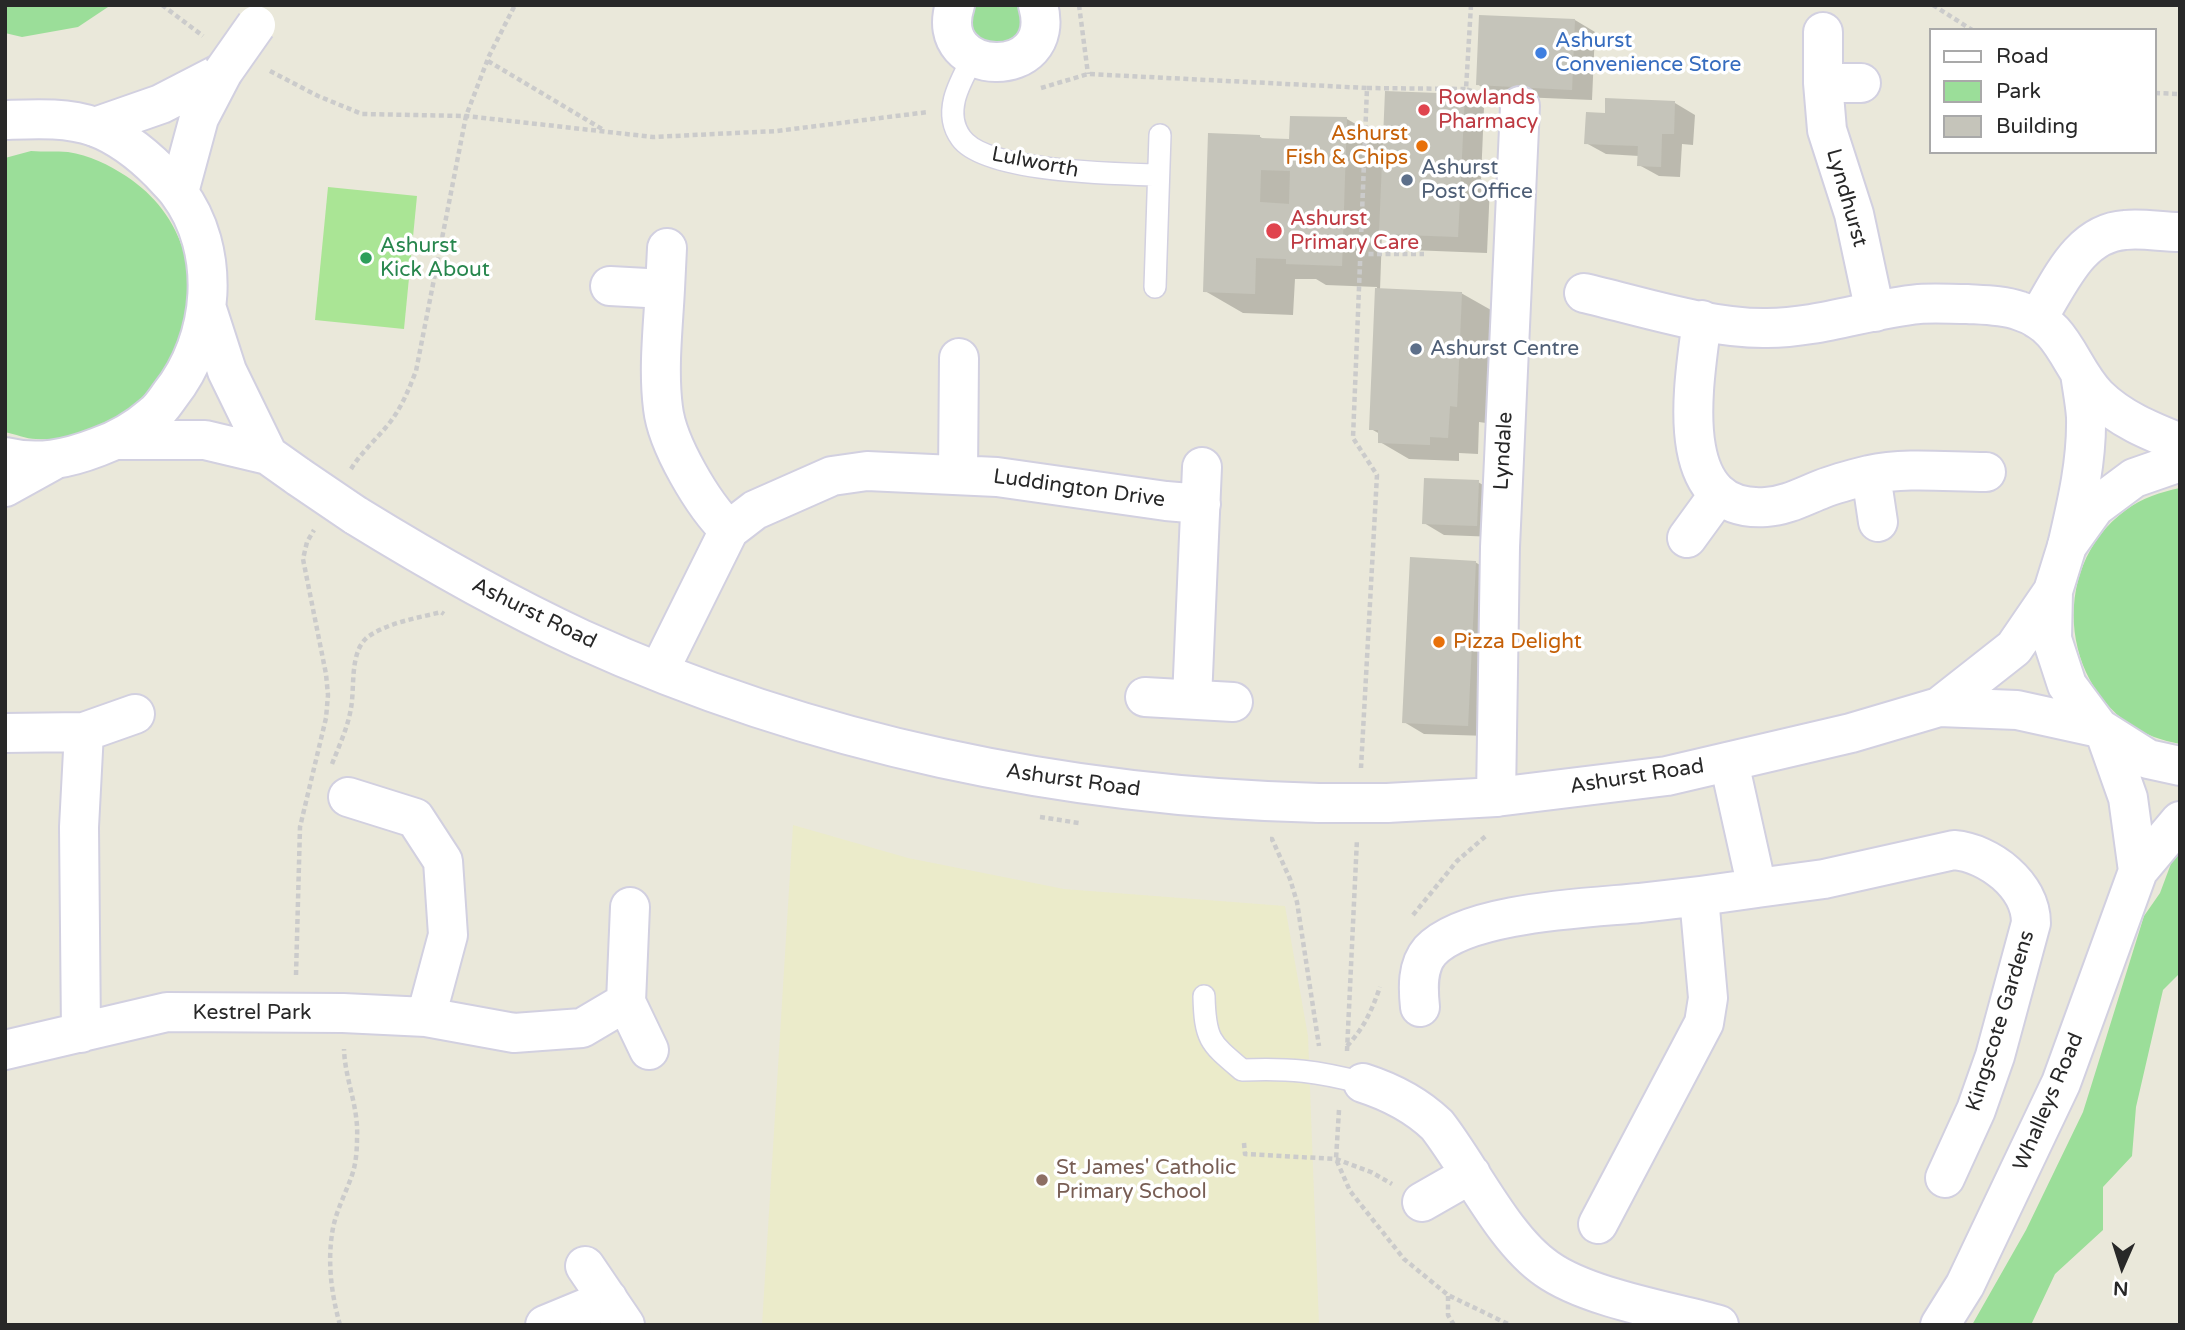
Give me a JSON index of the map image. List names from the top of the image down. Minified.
{"streets":{"street":["Lyndhurst","Lyndale","Luddington Drive","Ashurst Road","Kestrel Park","Kingscote Gardens","Whalleys Road"],"lane":["Lulworth"]},"crossings":[["Lyndale","Ashurst Road"],["Luddington Drive","Ashurst Road"],["Ashurst Road","Whalleys Road"]],"places":["Ashurst Convenience Store","Rowlands Pharmacy","Ashurst Fish & Chips","Ashurst Post Office","Ashurst Primary Care","Ashurst Kick About","Ashurst Centre","Pizza Delight","St James' Catholic Primary School"],"legend":["Road","Park","Building"],"north":"bottom"}
